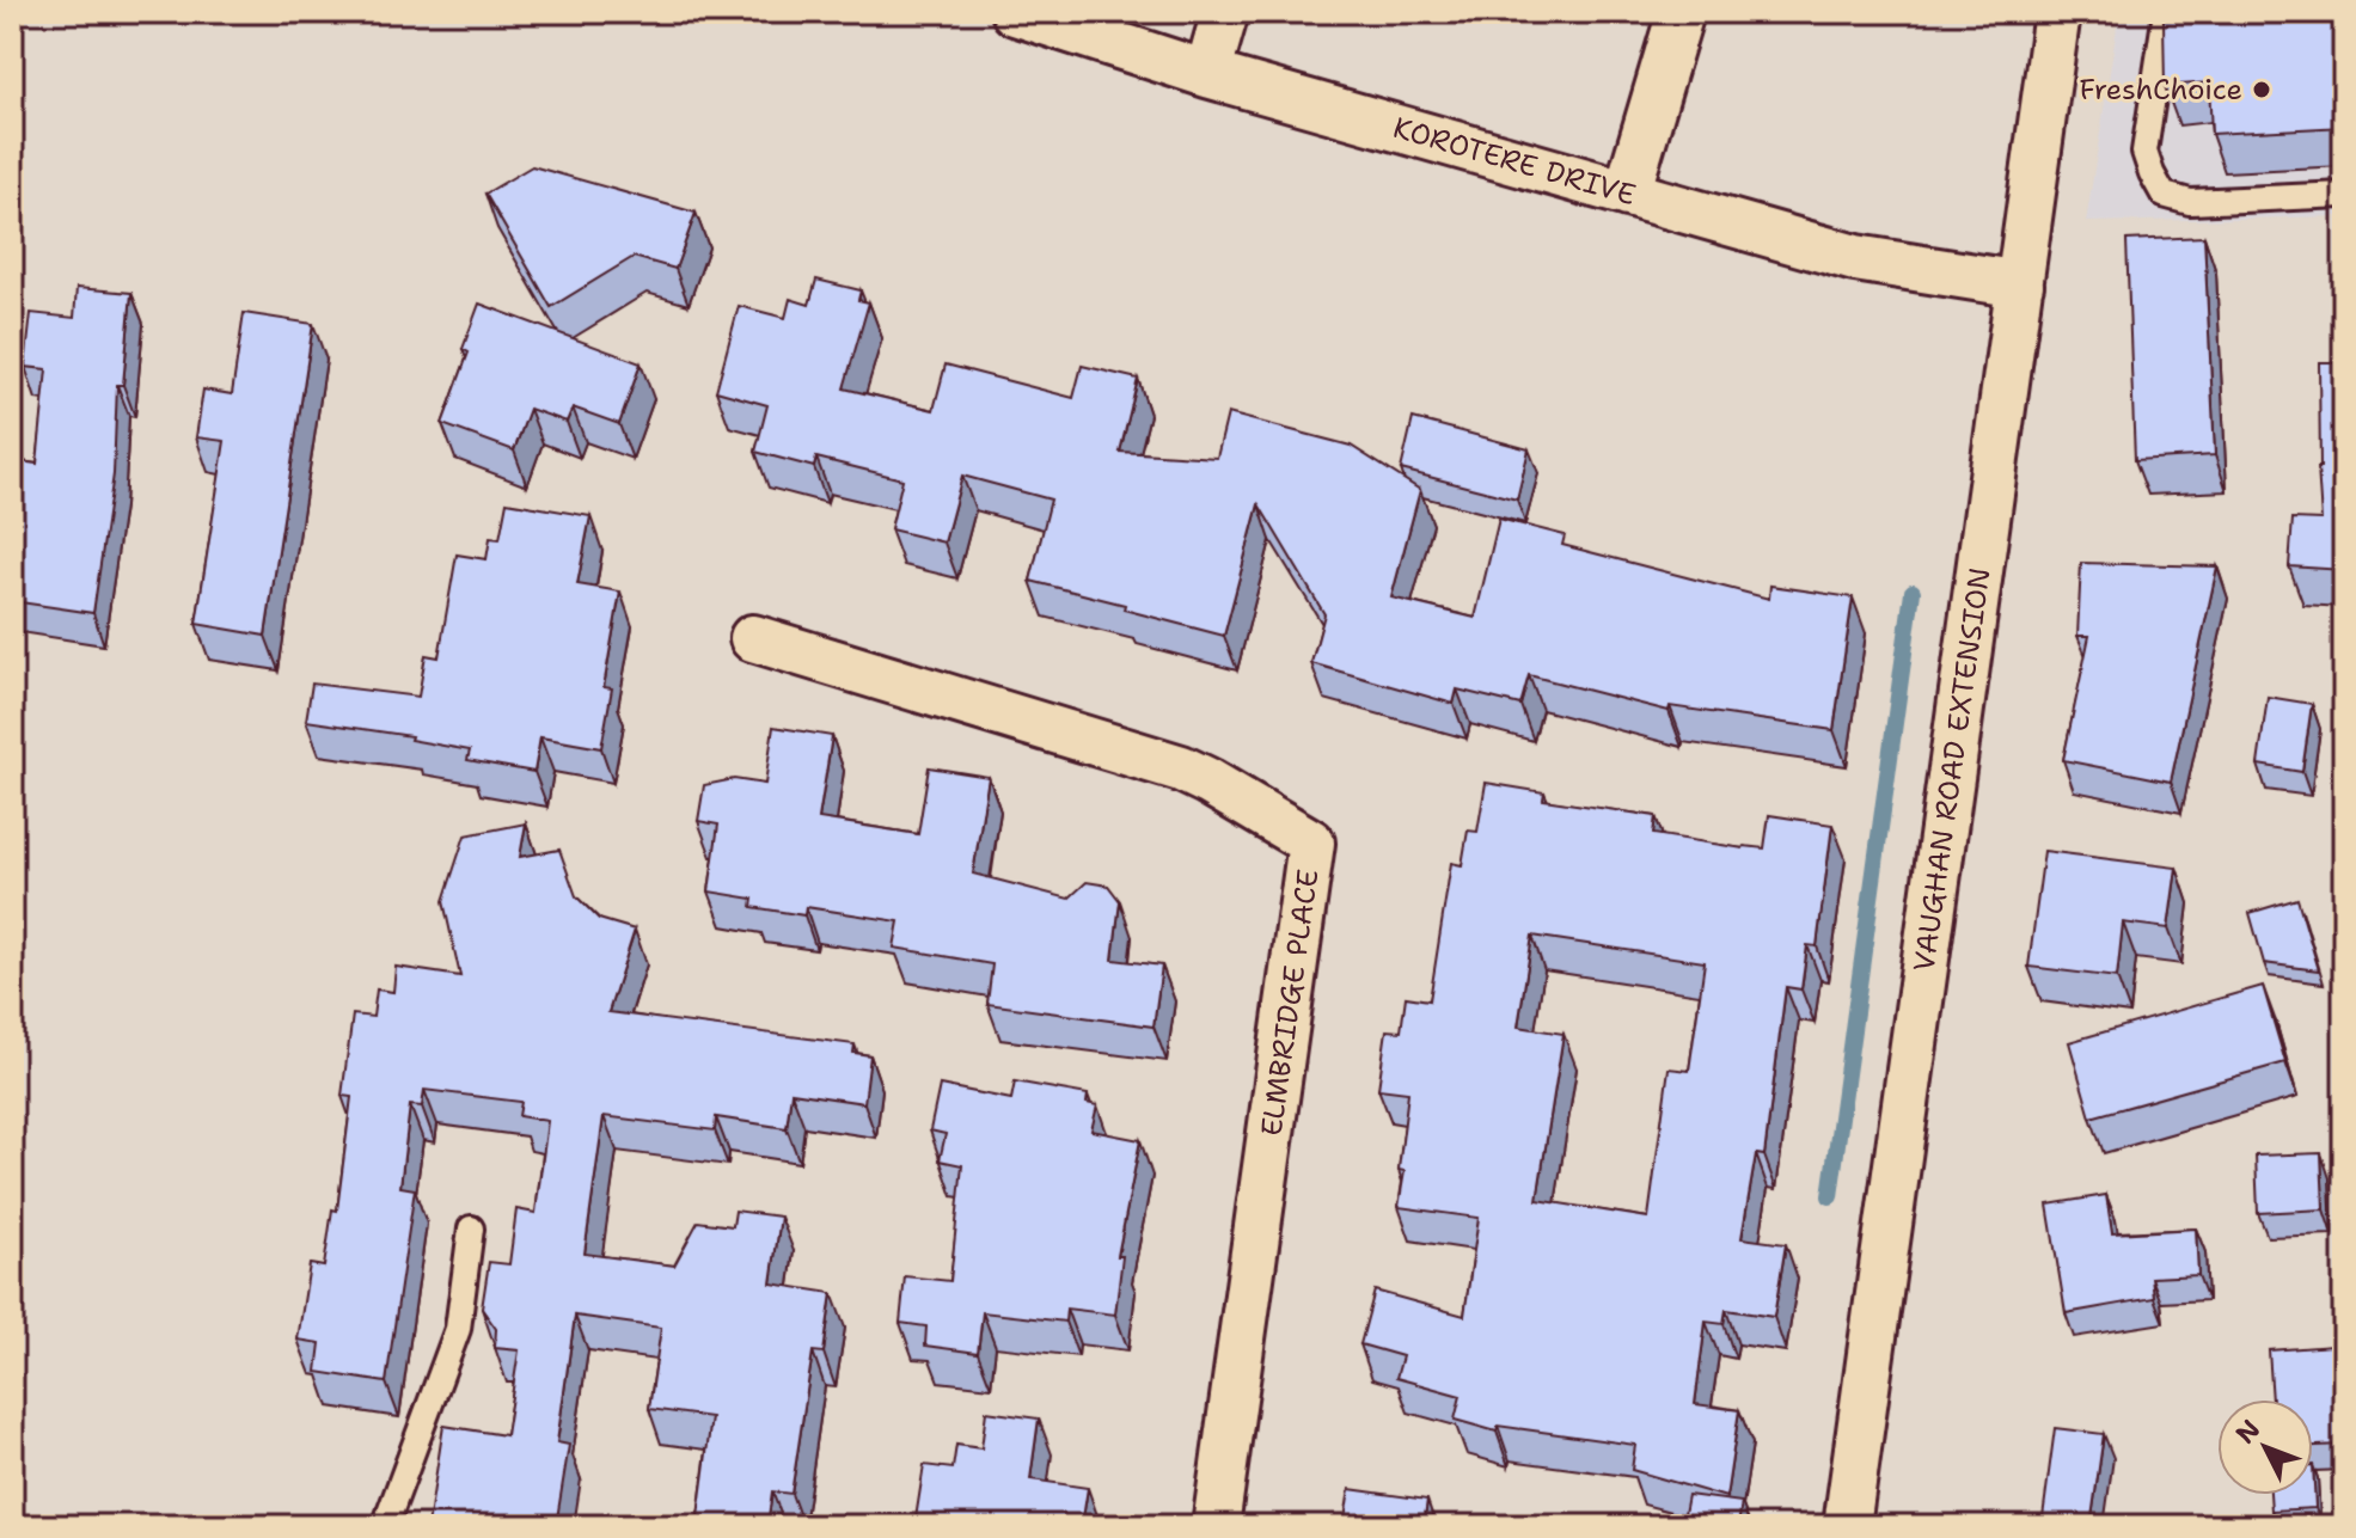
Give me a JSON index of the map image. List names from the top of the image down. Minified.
{"streets":{"street":["KOROTERE DRIVE","VAUGHAN ROAD EXTENSION","ELMBRIDGE PLACE"]},"crossings":[["KOROTERE DRIVE","VAUGHAN ROAD EXTENSION"]],"places":["FreshChoice"],"north":"top left"}
